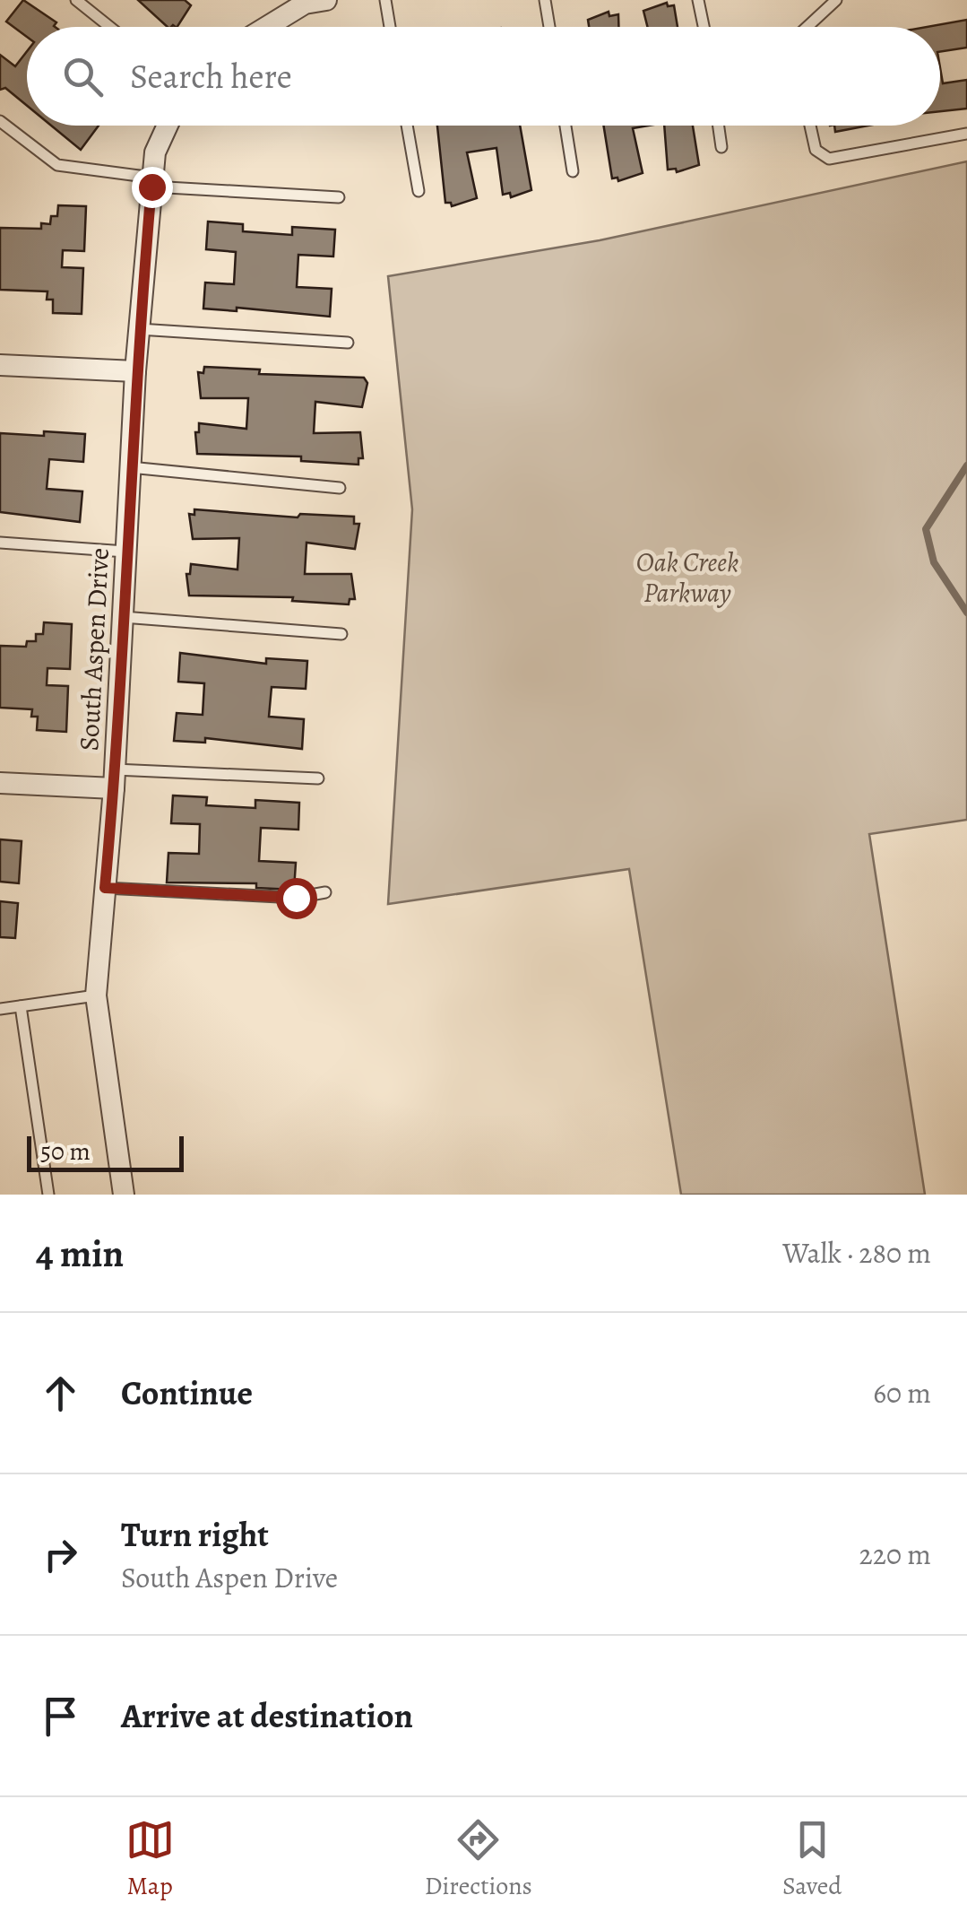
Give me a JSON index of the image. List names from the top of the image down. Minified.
{"streets":{"street":["South Aspen Drive"]},"parks":["Oak Creek Parkway"],"scale_bar":"50 m","page":{"search":"Search here","scale":"50 m","heading":["4 min","Walk · 280 m"],"list":[["Continue","60 m"],["Turn right","South Aspen Drive","220 m"],"Arrive at destination"],"nav":["Map","Directions","Saved"]}}
